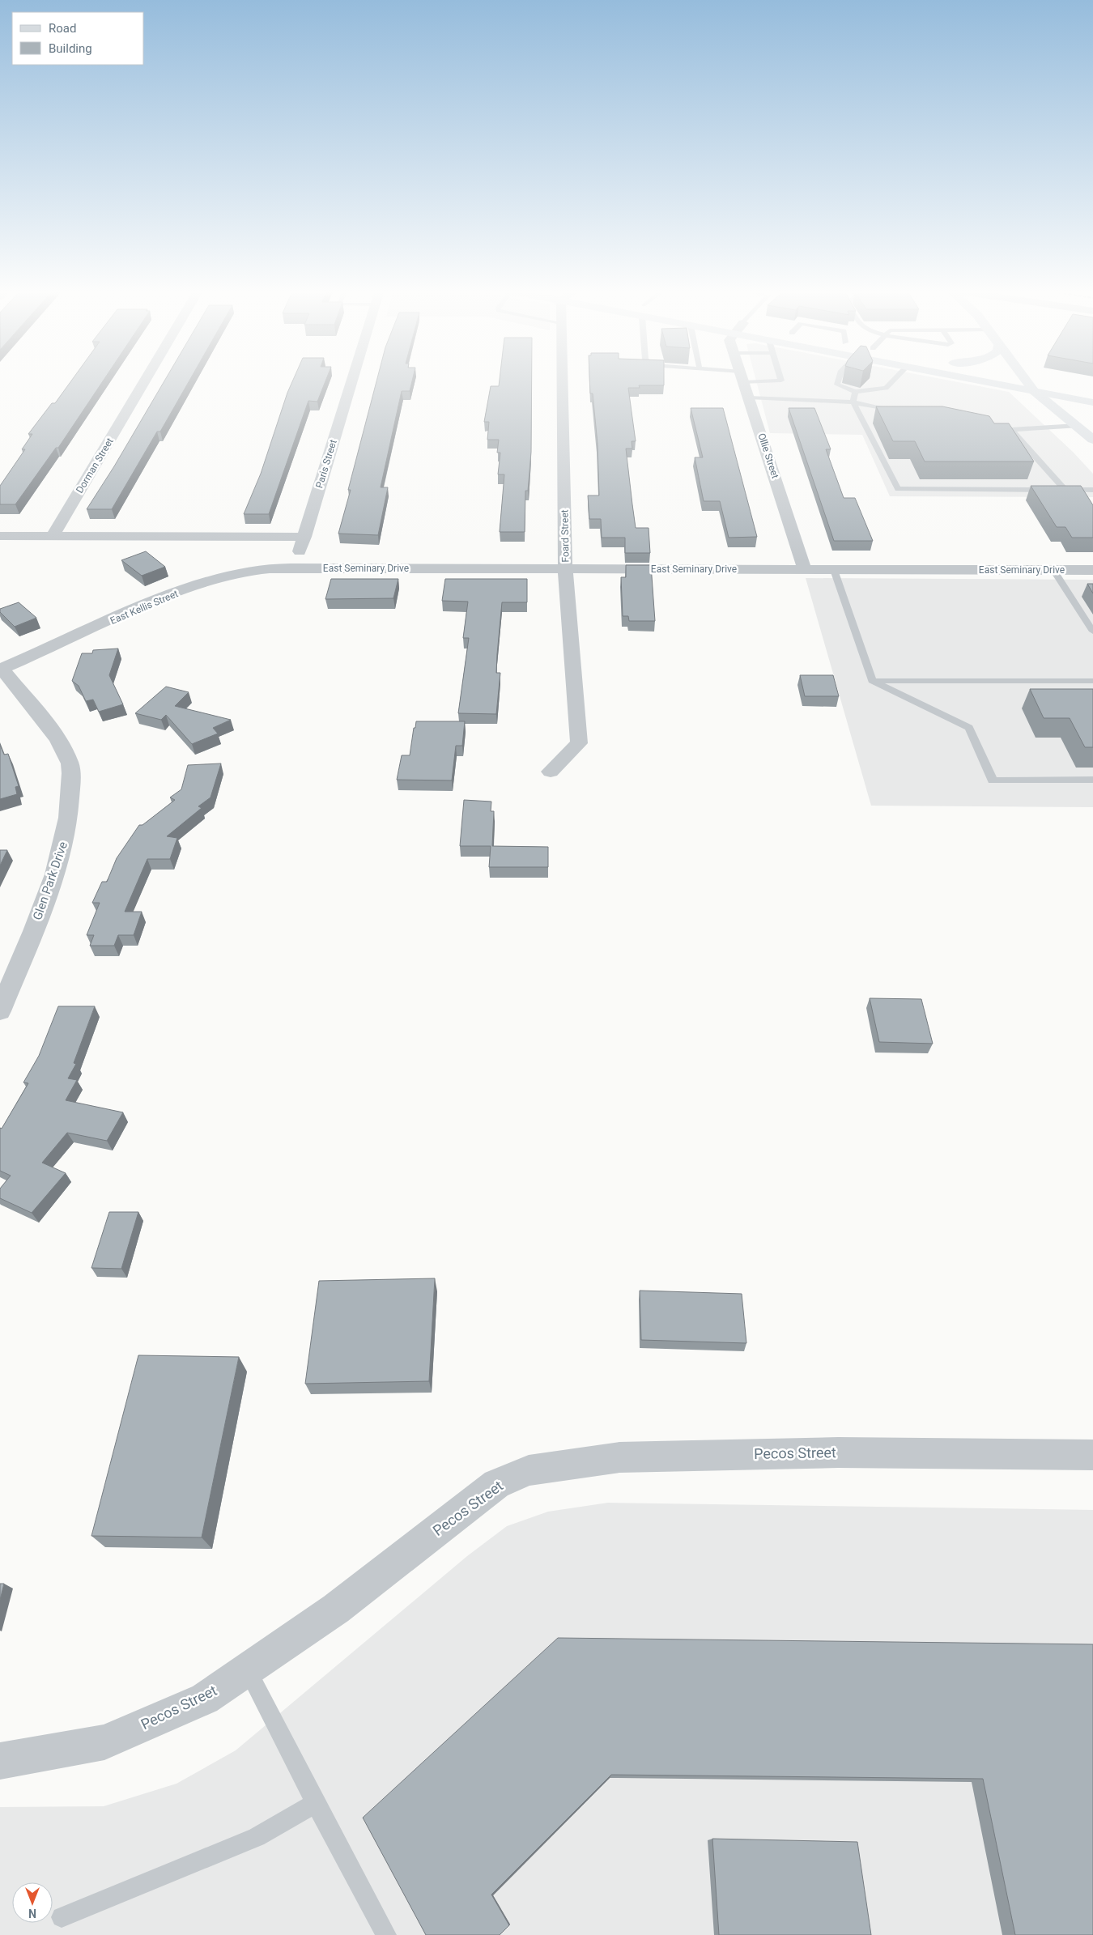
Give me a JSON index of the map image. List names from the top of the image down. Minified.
{"streets":{"street":["Ollie Street","Paris Street","Dorman Street","Foard Street","East Seminary Drive","East Kellis Street","Glen Park Drive","Pecos Street"]},"crossings":[["Ollie Street","East Seminary Drive"],["Paris Street","East Seminary Drive"],["Paris Street","East Kellis Street"],["Foard Street","East Seminary Drive"],["East Seminary Drive","East Kellis Street"],["East Kellis Street","Glen Park Drive"]],"legend":["Road","Building"],"north":"bottom"}
